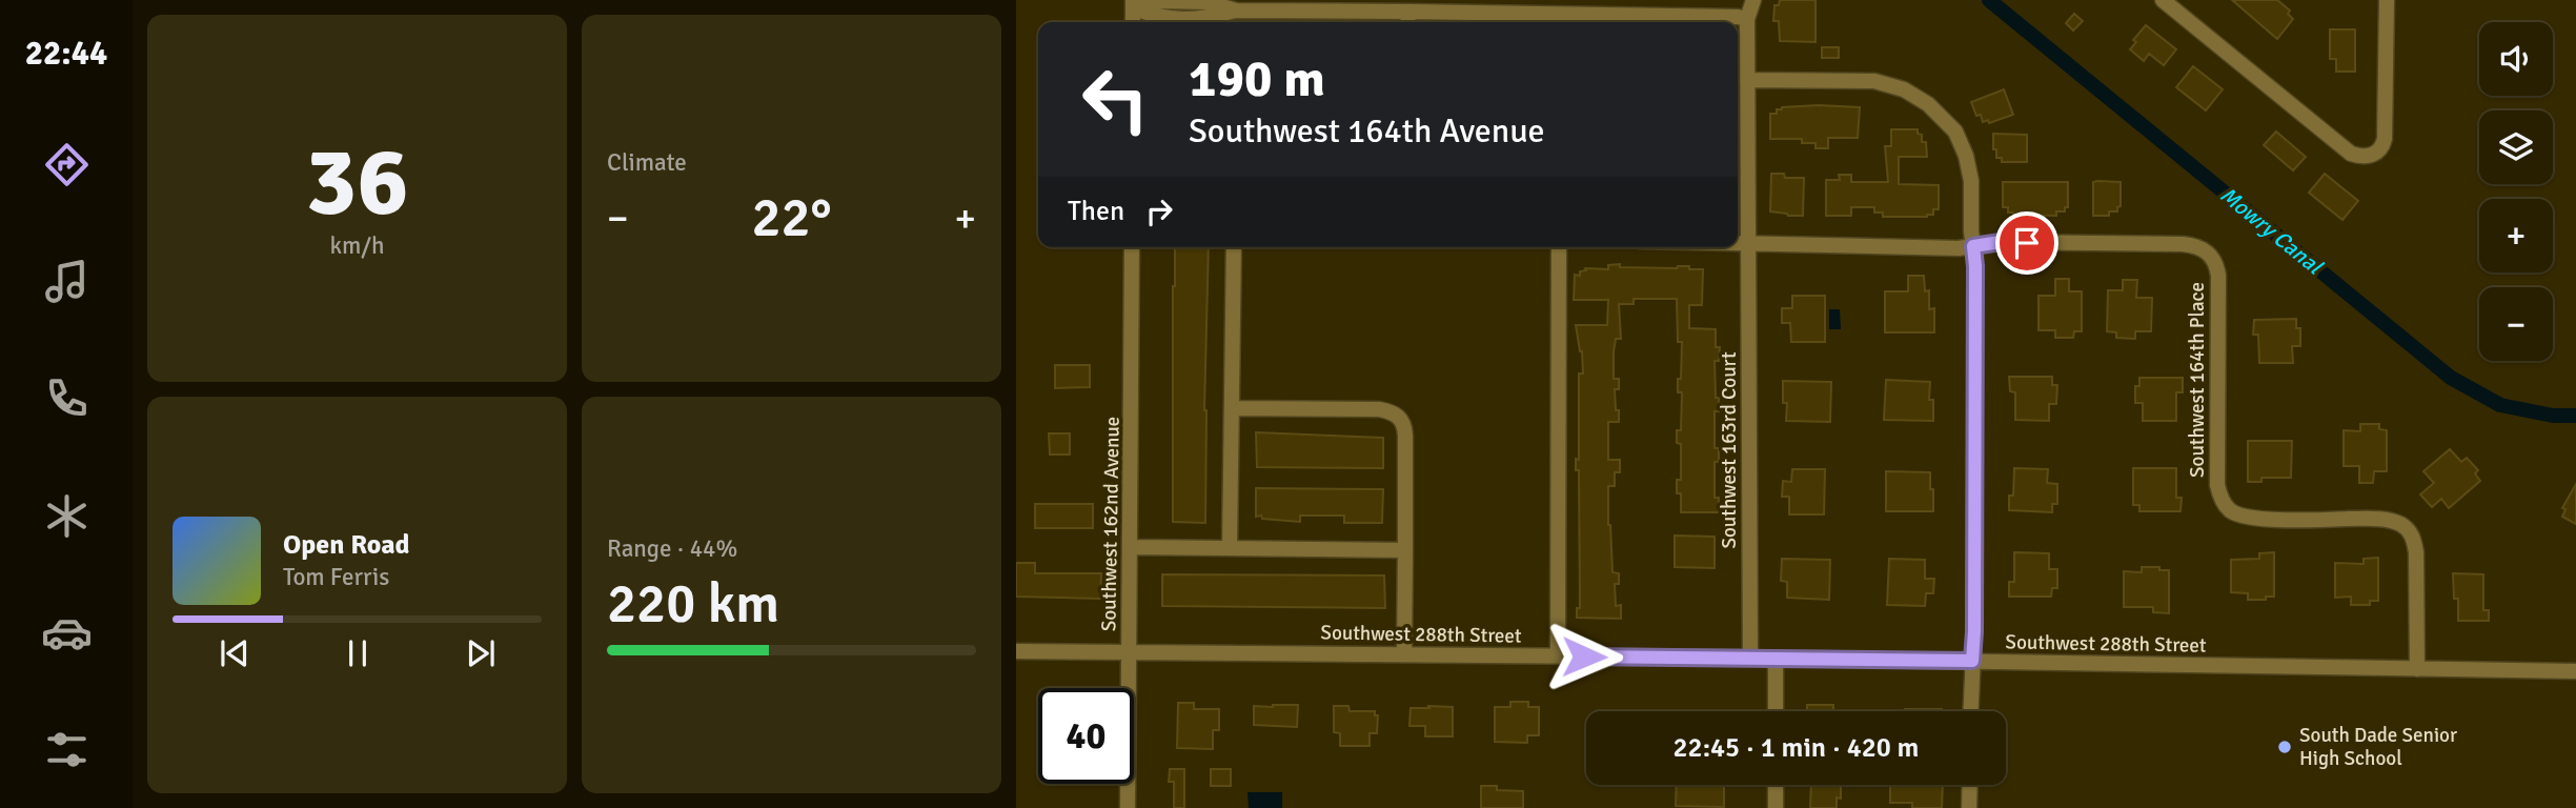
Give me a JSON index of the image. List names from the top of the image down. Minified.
{"streets":{"street":["Southwest 164th Place","Southwest 163rd Court","Southwest 162nd Avenue","Southwest 288th Street"]},"crossings":[["Southwest 164th Place","Southwest 288th Street"],["Southwest 163rd Court","Southwest 288th Street"],["Southwest 162nd Avenue","Southwest 288th Street"]],"water":["Mowry Canal"],"places":["South Dade Senior High School"],"page":{"tabs":"22:44","tile":[["36","km/h"],"Climate",["Range · 44%","220 km"]],"map_buttons":["+","−"],"turn":["190 m","Southwest 164th Avenue"],"then":"Then","heat":["−","22°","+"],"song":["Open Road","Tom Ferris"],"limit":"40","trip":"22:45 · 1 min · 420 m"}}
